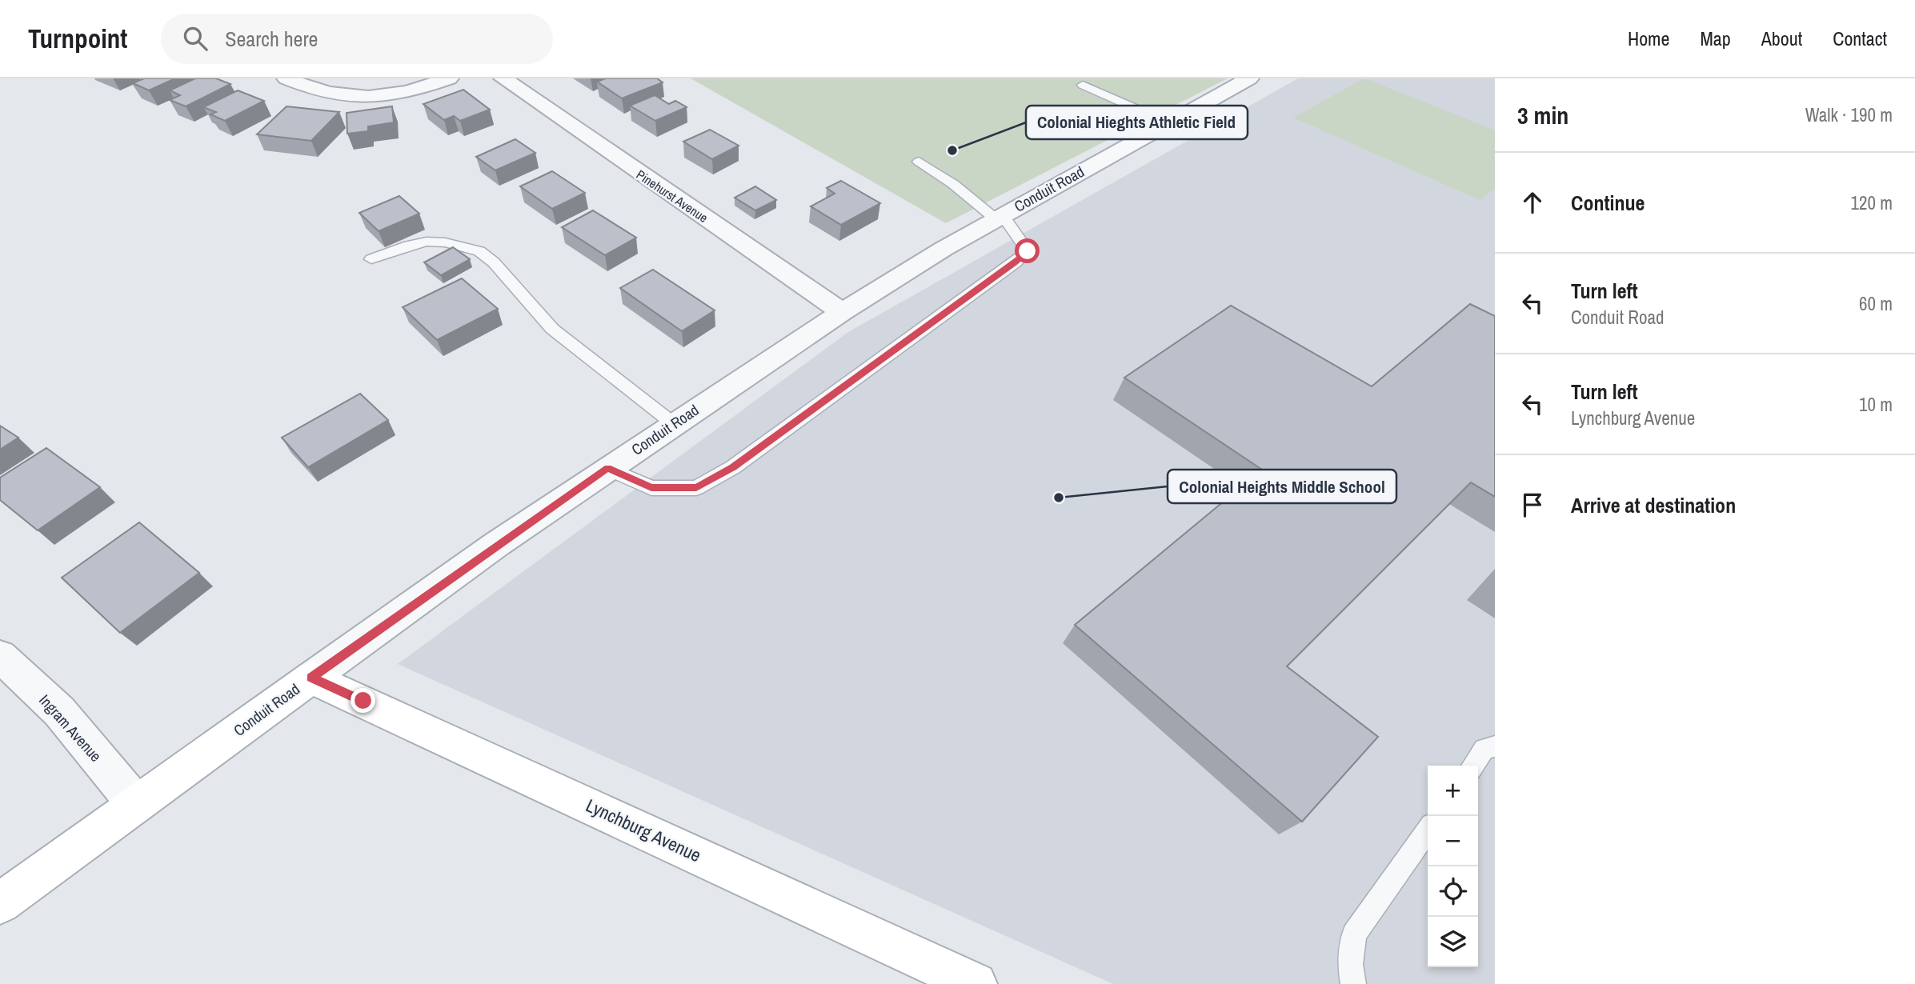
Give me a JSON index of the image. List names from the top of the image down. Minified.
{"streets":{"street":["Conduit Road","Pinehurst Avenue","Ingram Avenue","Lynchburg Avenue"]},"crossings":[["Conduit Road","Pinehurst Avenue"],["Conduit Road","Ingram Avenue"],["Conduit Road","Lynchburg Avenue"]],"places":["Colonial Hieghts Athletic Field","Colonial Heights Middle School"],"page":{"header":"Turnpoint","search":"Search here","nav":["Home","Map","About","Contact"],"heading":["3 min","Walk · 190 m"],"list":[["Continue","120 m"],["Turn left","Conduit Road","60 m"],["Turn left","Lynchburg Avenue","10 m"],"Arrive at destination"],"map_buttons":["+","−"]}}
